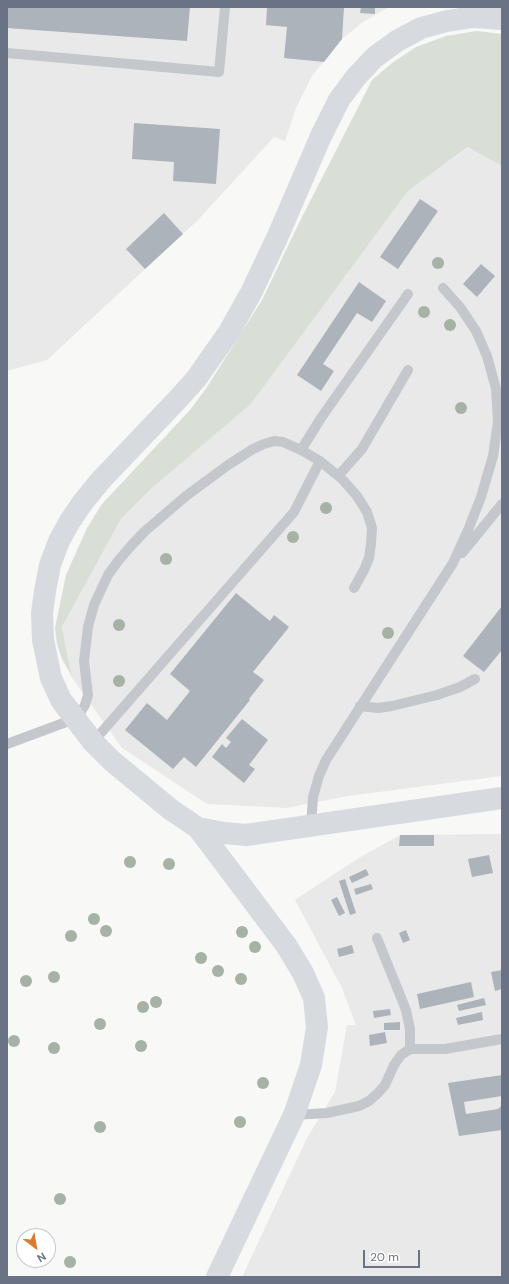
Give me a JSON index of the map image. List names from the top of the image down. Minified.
{"scale_bar":"20 m","north":"bottom right"}
